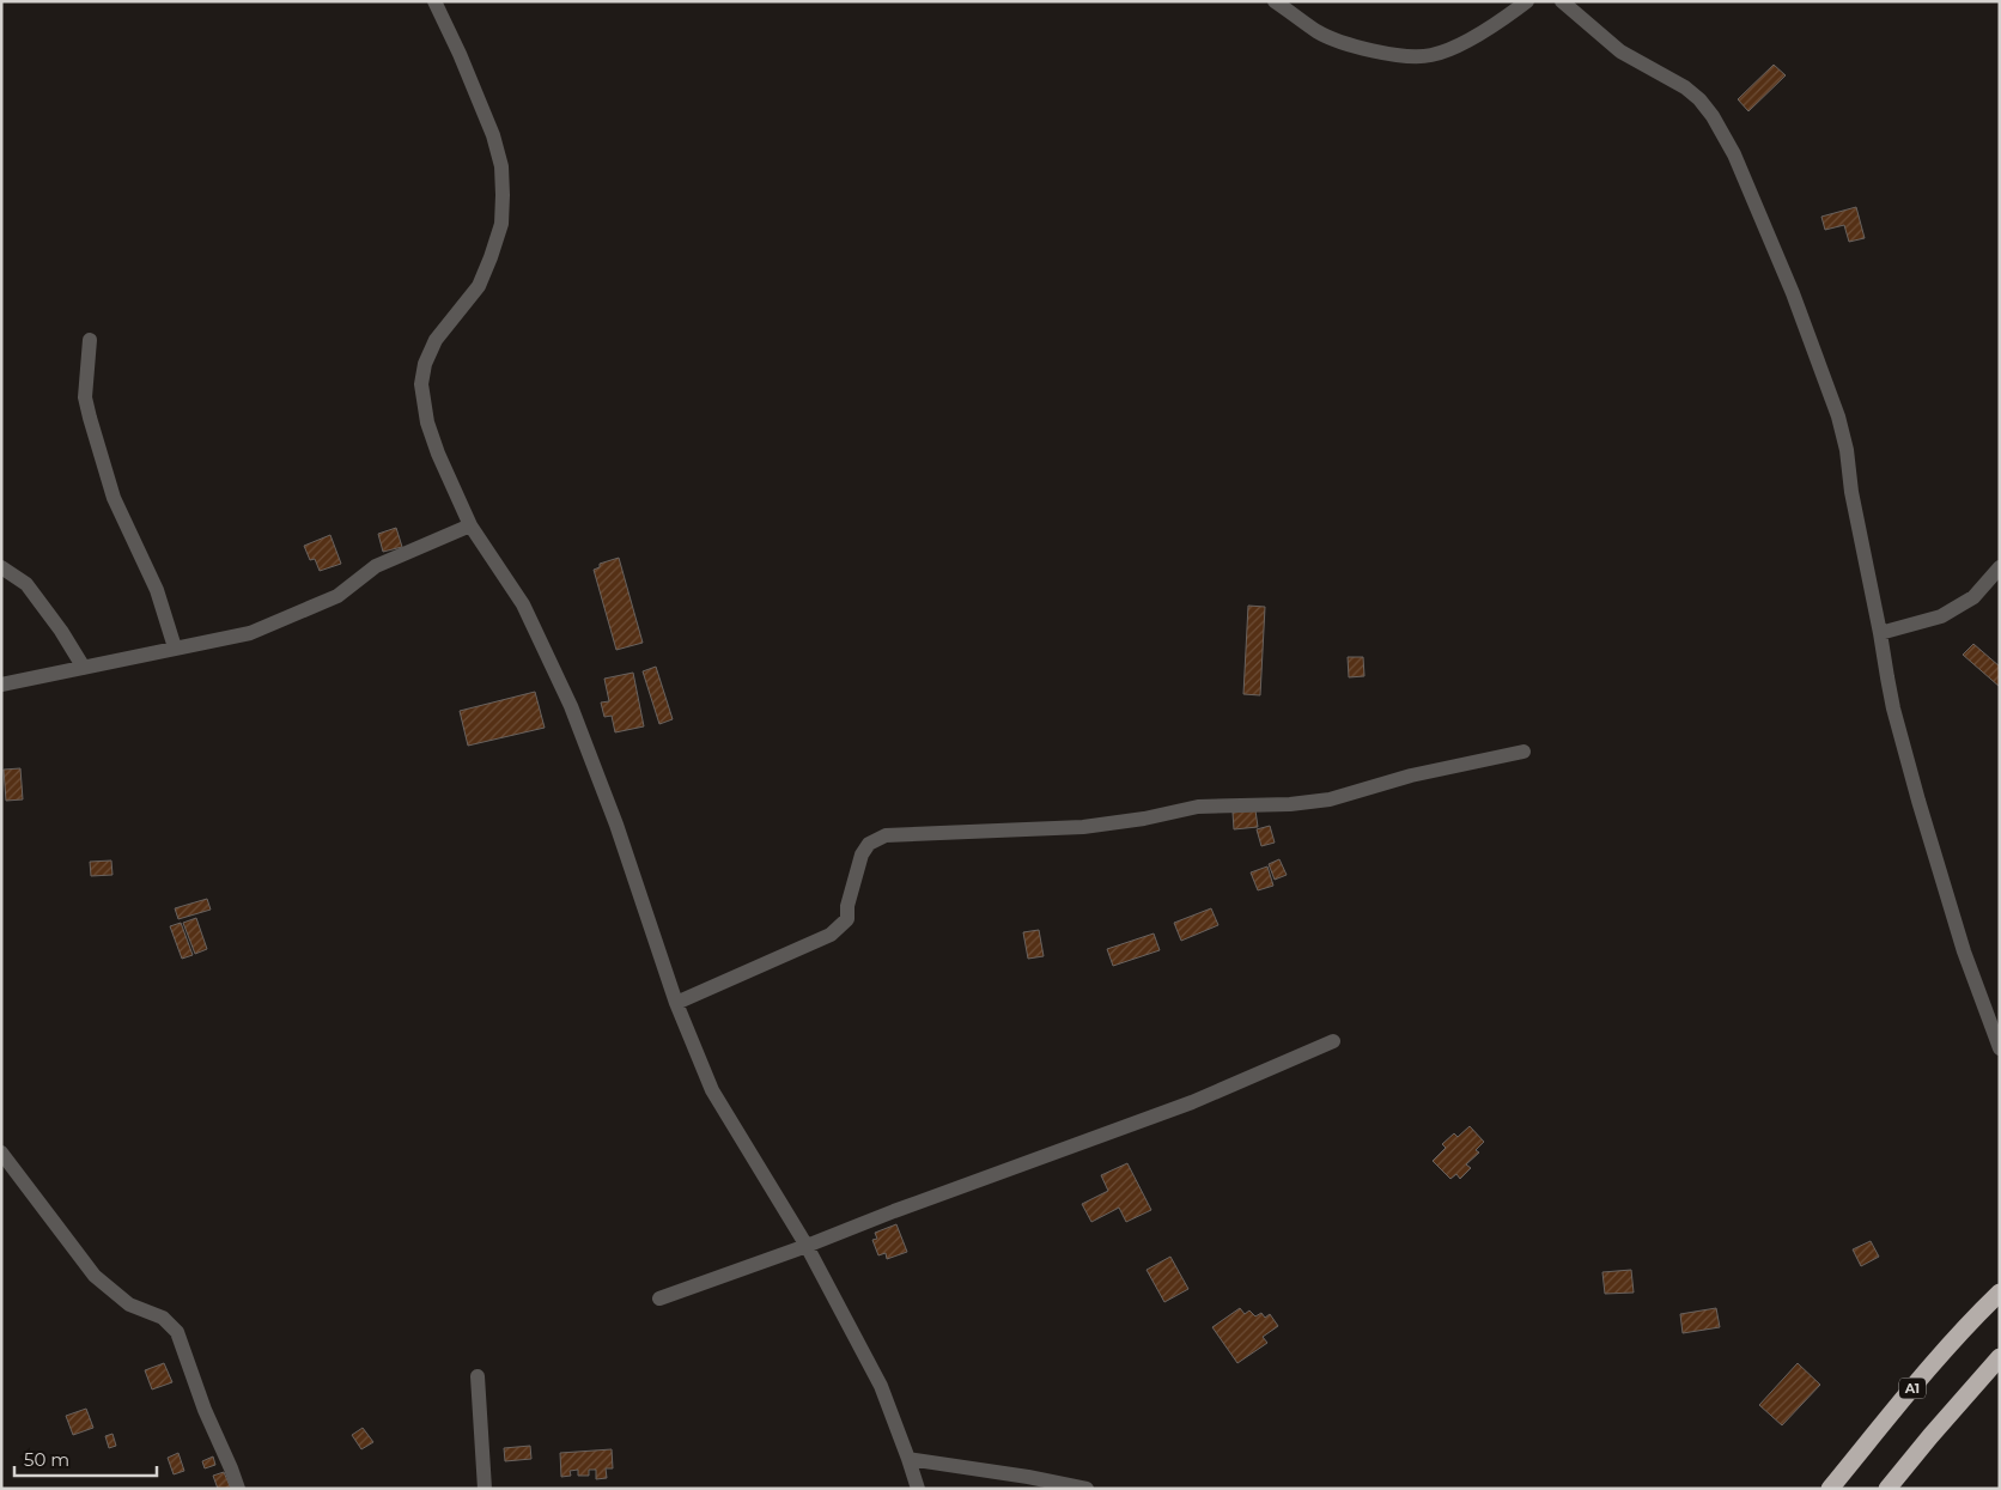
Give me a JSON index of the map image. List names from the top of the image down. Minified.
{"streets":{"highway":["A1"]},"scale_bar":"50 m"}
